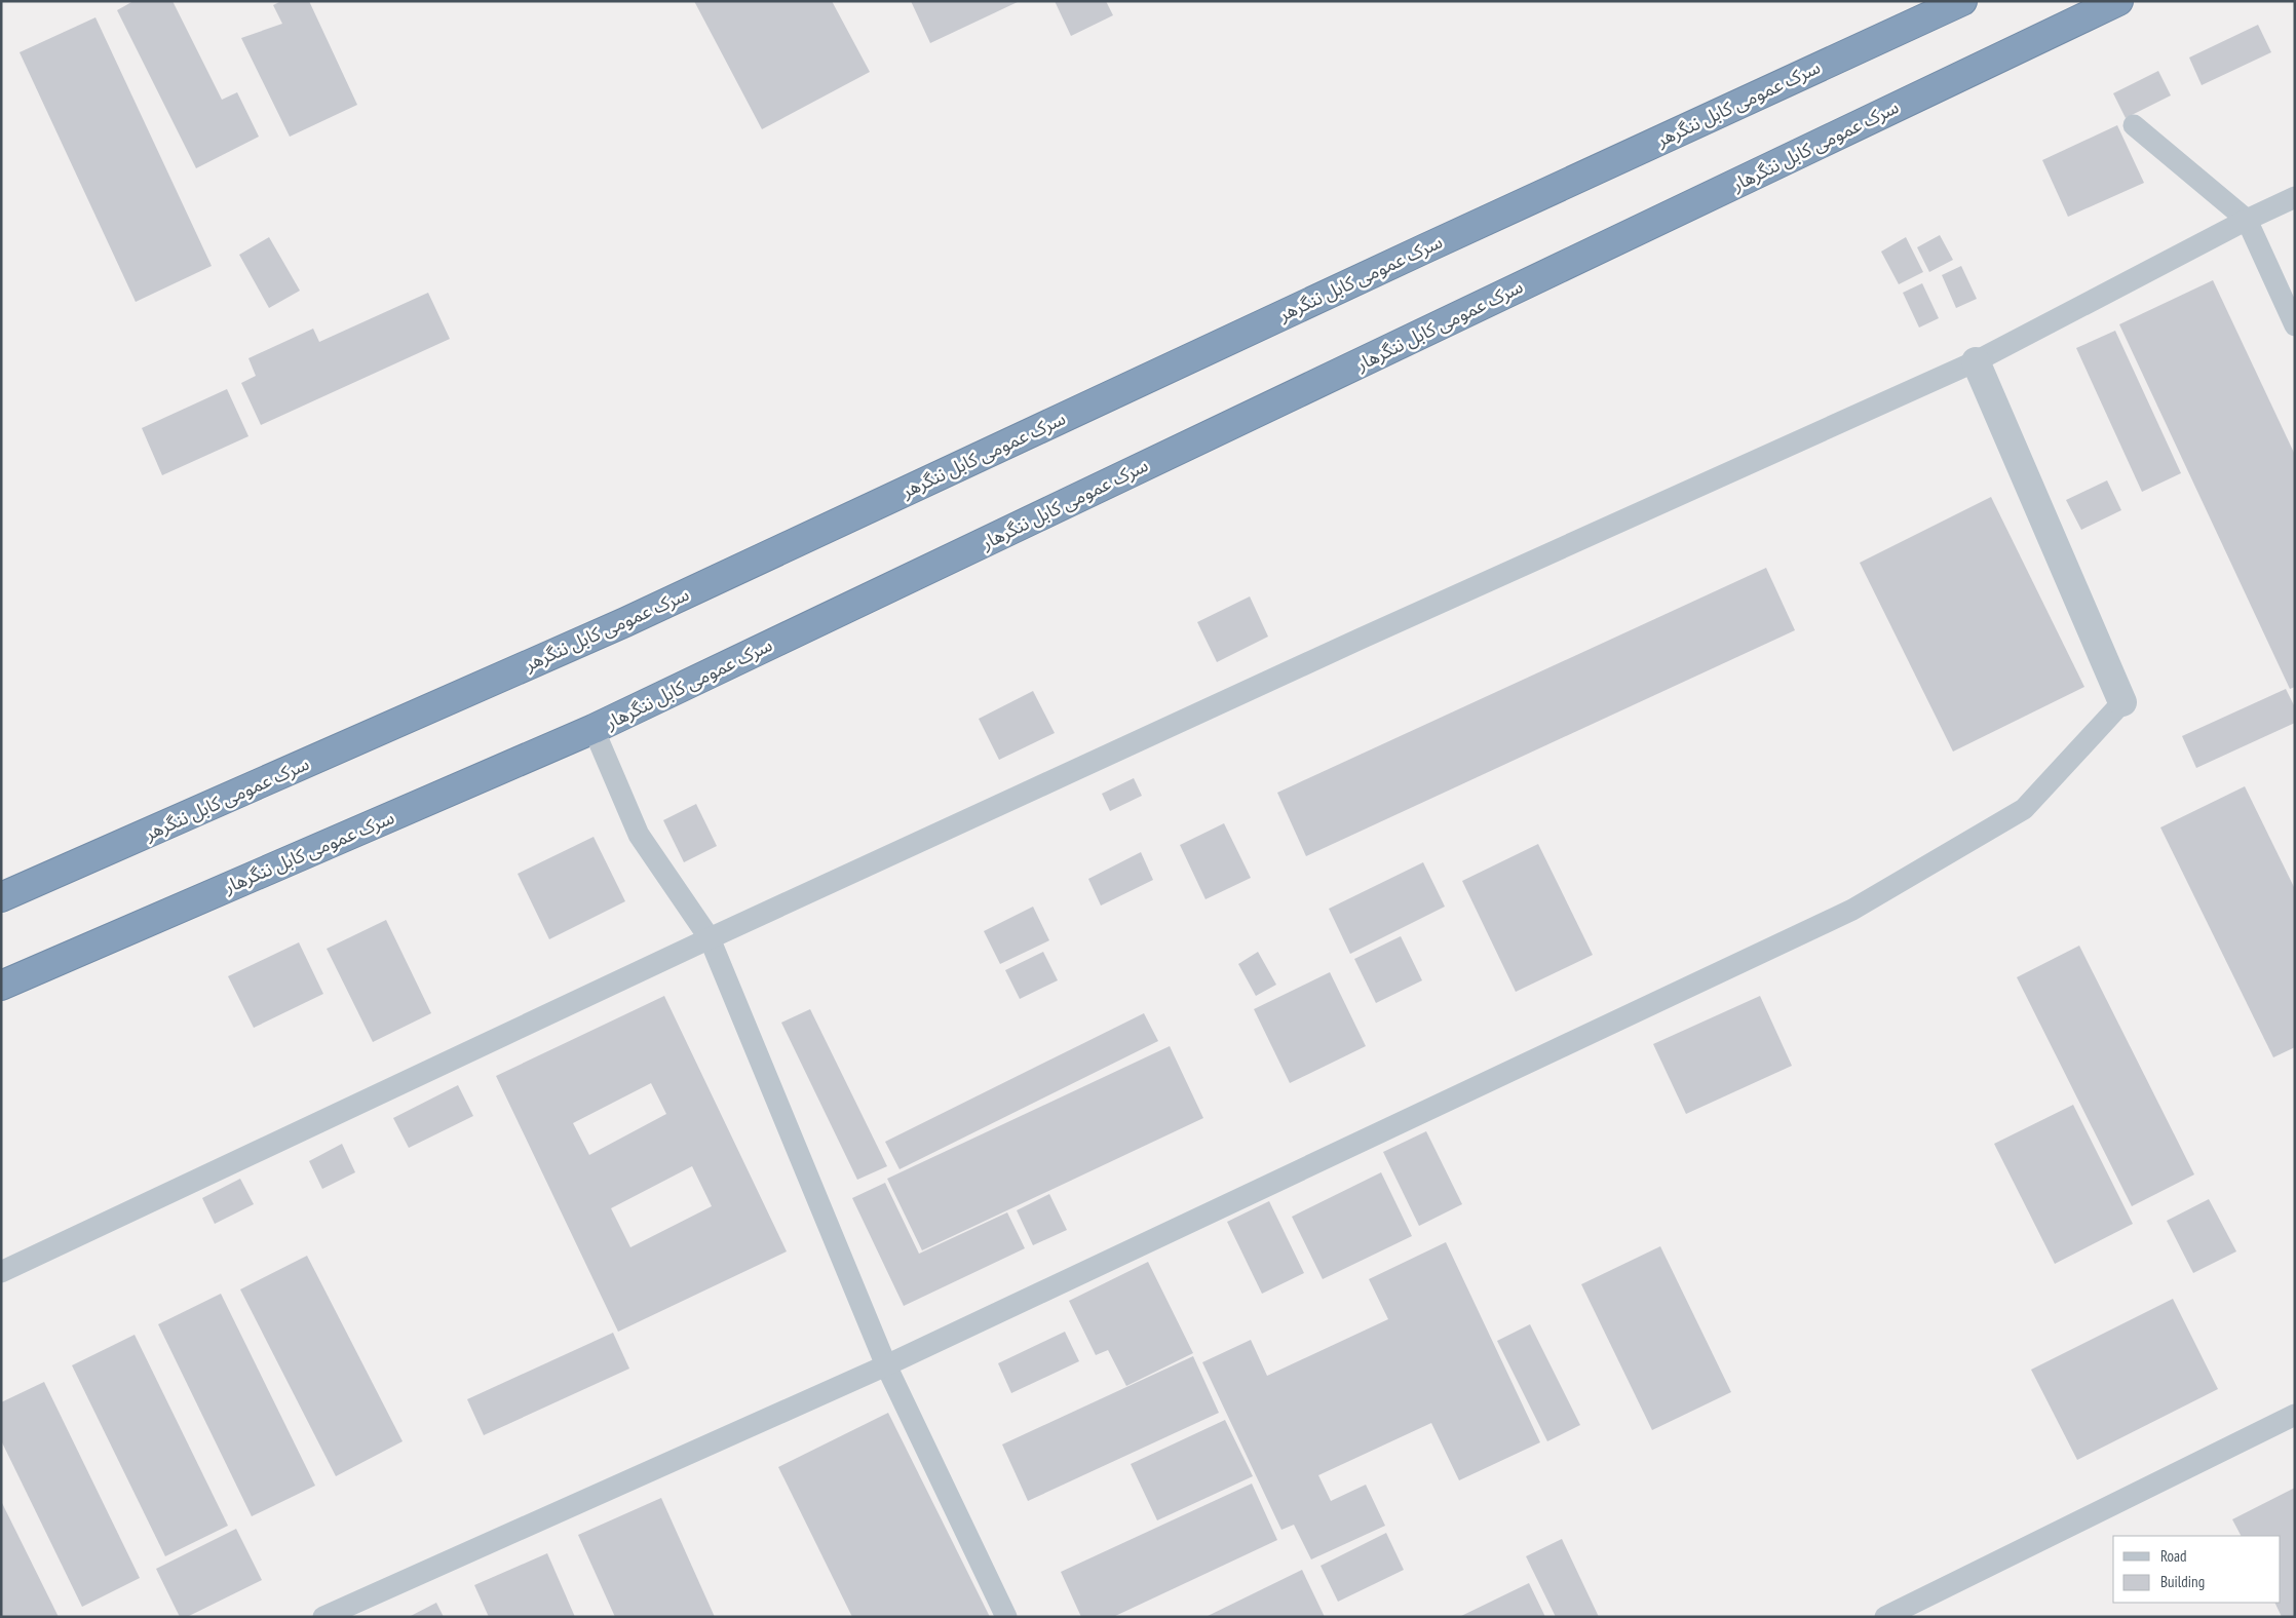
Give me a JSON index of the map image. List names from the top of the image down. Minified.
{"streets":{"highway":["سرک عمومی کابل ننگرهر","سرک عمومی کابل ننگرهار"]},"legend":["Road","Building"]}
